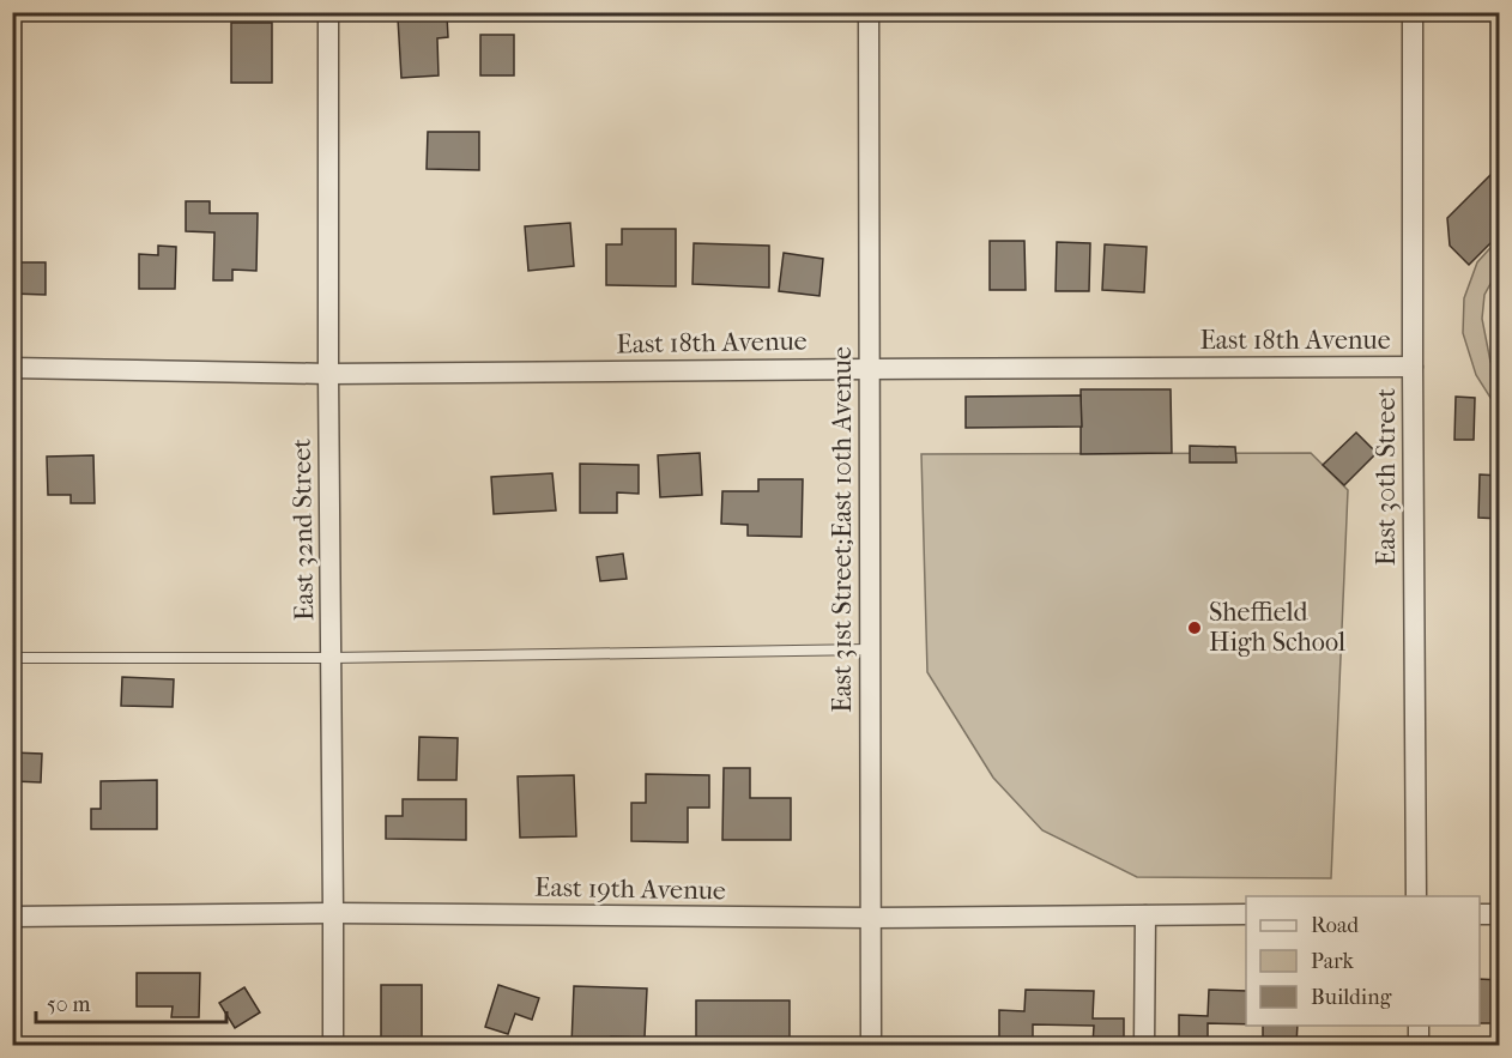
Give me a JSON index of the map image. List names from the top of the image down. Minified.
{"streets":{"street":["East 18th Avenue","East 30th Street","East 32nd Street","East 31st Street;East 10th Avenue","East 19th Avenue"]},"crossings":[["East 18th Avenue","East 30th Street"],["East 18th Avenue","East 32nd Street"],["East 18th Avenue","East 31st Street;East 10th Avenue"],["East 32nd Street","East 19th Avenue"],["East 31st Street;East 10th Avenue","East 19th Avenue"]],"places":["Sheffield High School"],"legend":["Road","Park","Building"],"scale_bar":"50 m"}
